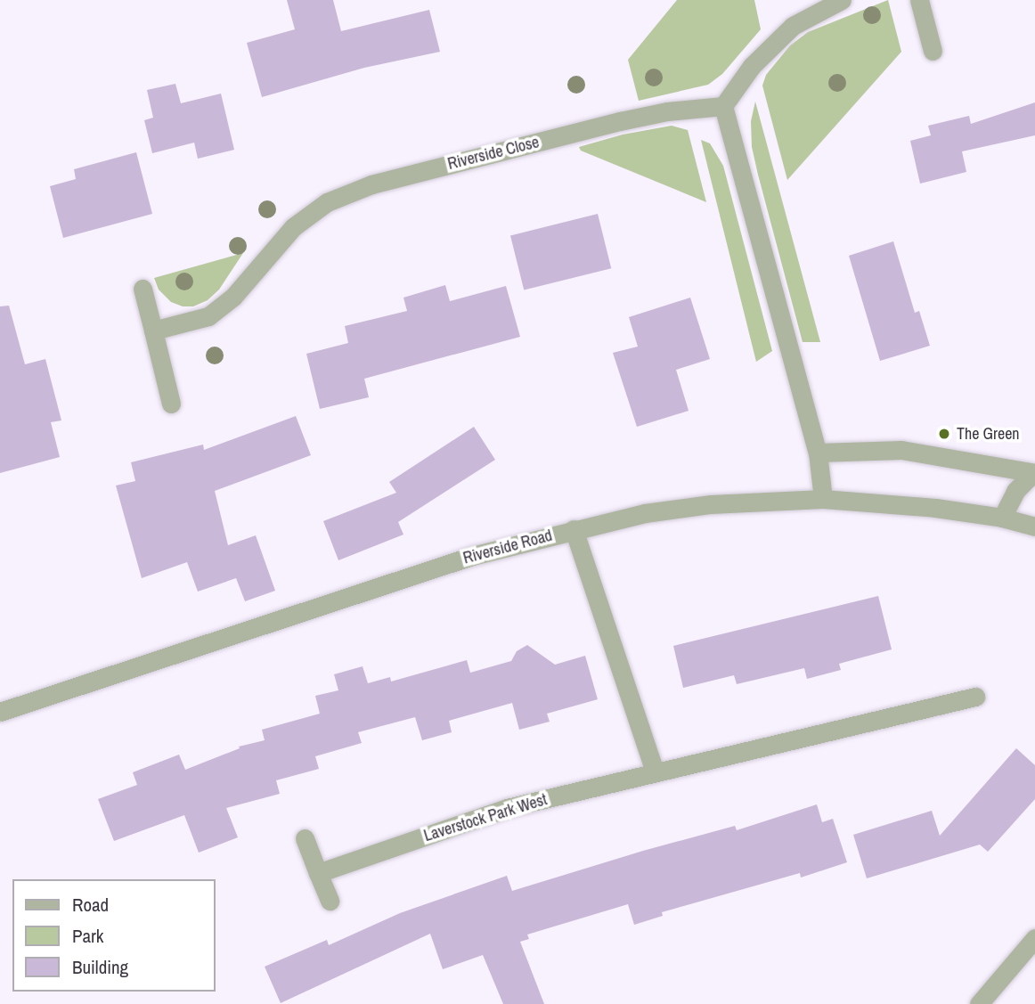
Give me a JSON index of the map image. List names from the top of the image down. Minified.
{"streets":{"street":["Riverside Close","Riverside Road","Laverstock Park West"]},"places":["The Green"],"legend":["Road","Park","Building"]}
